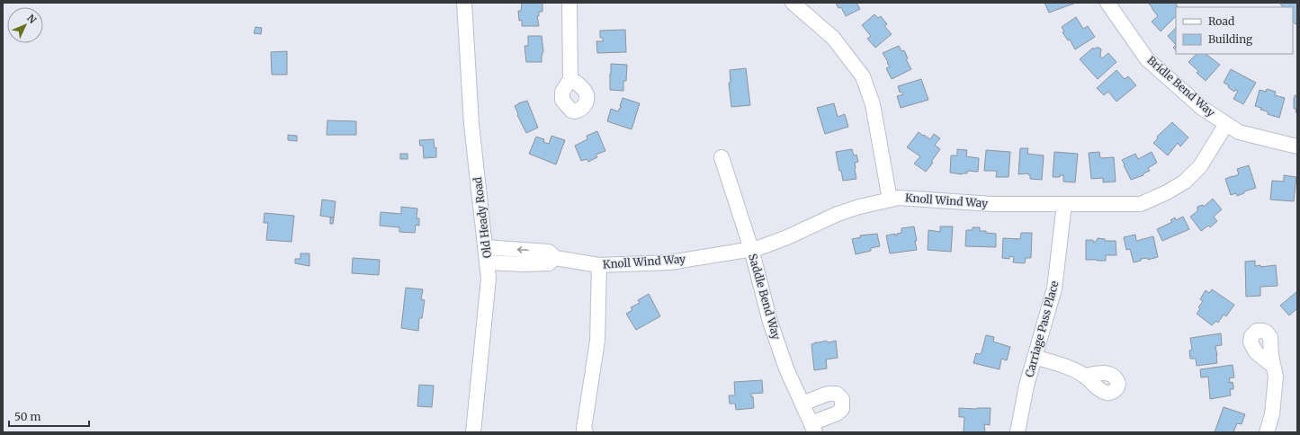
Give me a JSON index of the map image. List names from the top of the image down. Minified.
{"streets":{"street":["Bridle Bend Way","Knoll Wind Way","Old Heady Road","Saddle Bend Way","Carriage Pass Place"]},"crossings":[["Bridle Bend Way","Knoll Wind Way"],["Knoll Wind Way","Old Heady Road"],["Knoll Wind Way","Saddle Bend Way"],["Knoll Wind Way","Carriage Pass Place"]],"legend":["Road","Building"],"scale_bar":"50 m","north":"top right"}
